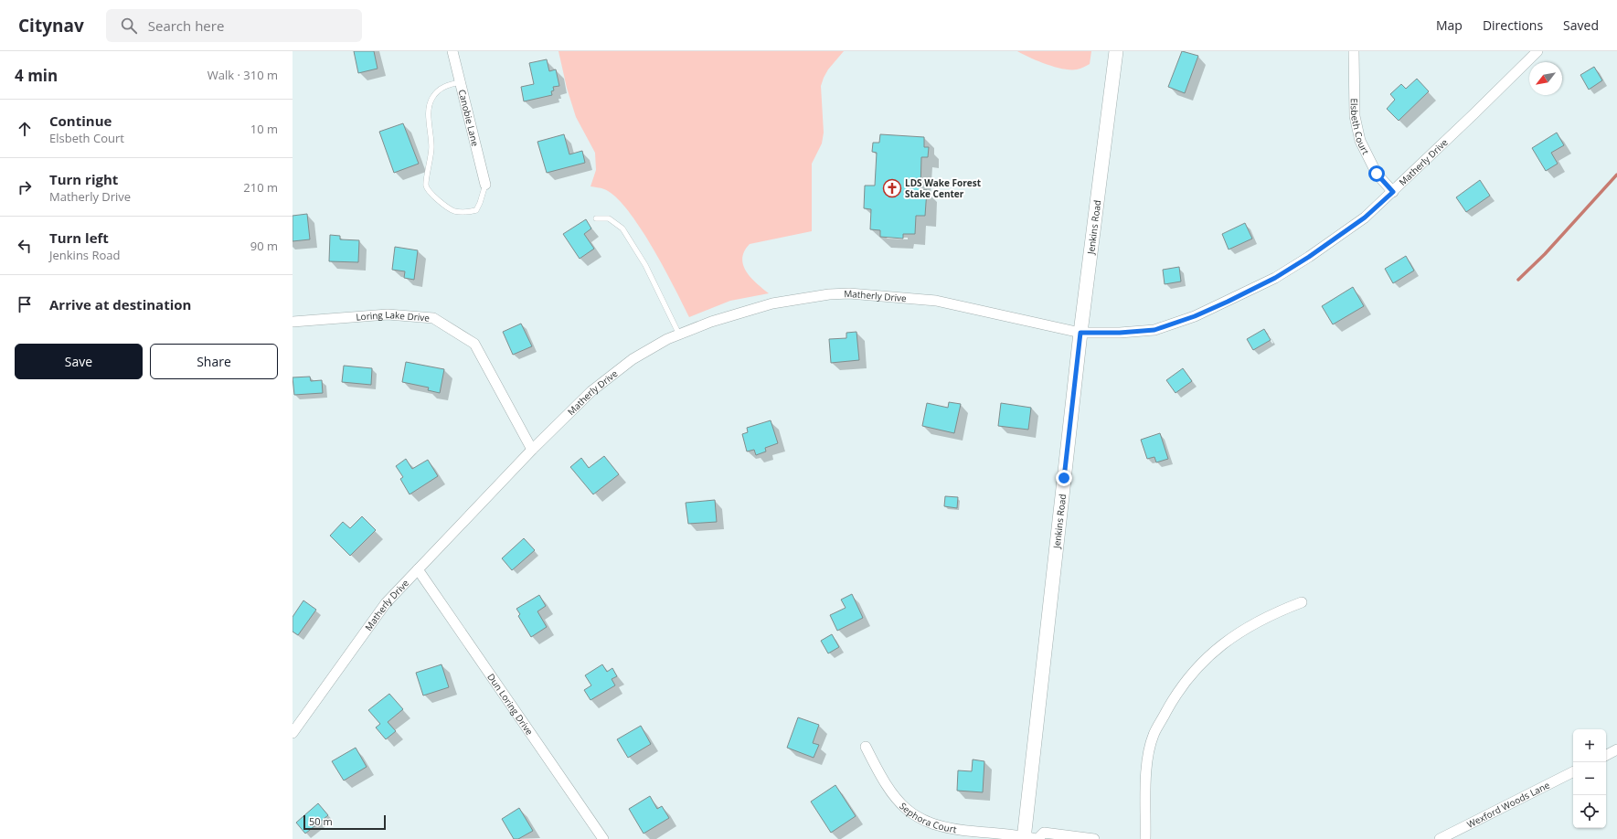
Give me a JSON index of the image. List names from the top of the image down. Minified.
{"streets":{"street":["Canobie Lane","Elsbeth Court","Matherly Drive","Jenkins Road","Loring Lake Drive","Dun Loring Drive","Wexford Woods Lane","Sephora Court"]},"crossings":[["Elsbeth Court","Matherly Drive"],["Matherly Drive","Jenkins Road"],["Matherly Drive","Loring Lake Drive"],["Matherly Drive","Dun Loring Drive"],["Jenkins Road","Sephora Court"]],"places":{"church":["LDS Wake Forest Stake Center"]},"scale_bar":"50 m","north":"bottom left","page":{"header":"Citynav","search":"Search here","nav":["Map","Directions","Saved"],"heading":["4 min","Walk · 310 m"],"list":[["Continue","Elsbeth Court","10 m"],["Turn right","Matherly Drive","210 m"],["Turn left","Jenkins Road","90 m"],"Arrive at destination"],"buttons":["Save","Share"],"map_buttons":["+","−"],"scale":"50 m"}}
